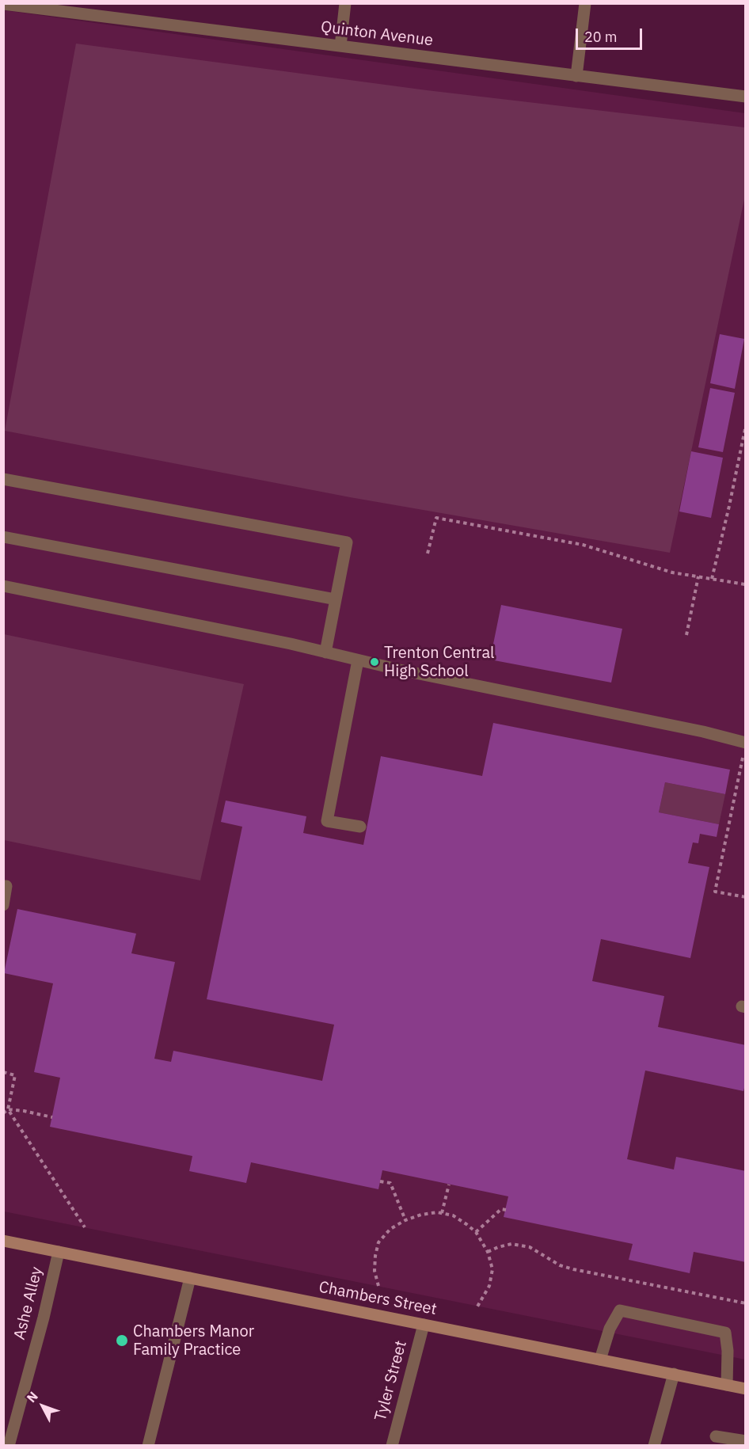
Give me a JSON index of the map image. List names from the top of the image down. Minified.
{"streets":{"street":["Quinton Avenue","Chambers Street","Ashe Alley","Tyler Street"]},"crossings":[["Chambers Street","Ashe Alley"],["Chambers Street","Tyler Street"]],"places":["Trenton Central High School","Chambers Manor Family Practice"],"scale_bar":"20 m","north":"top left"}
